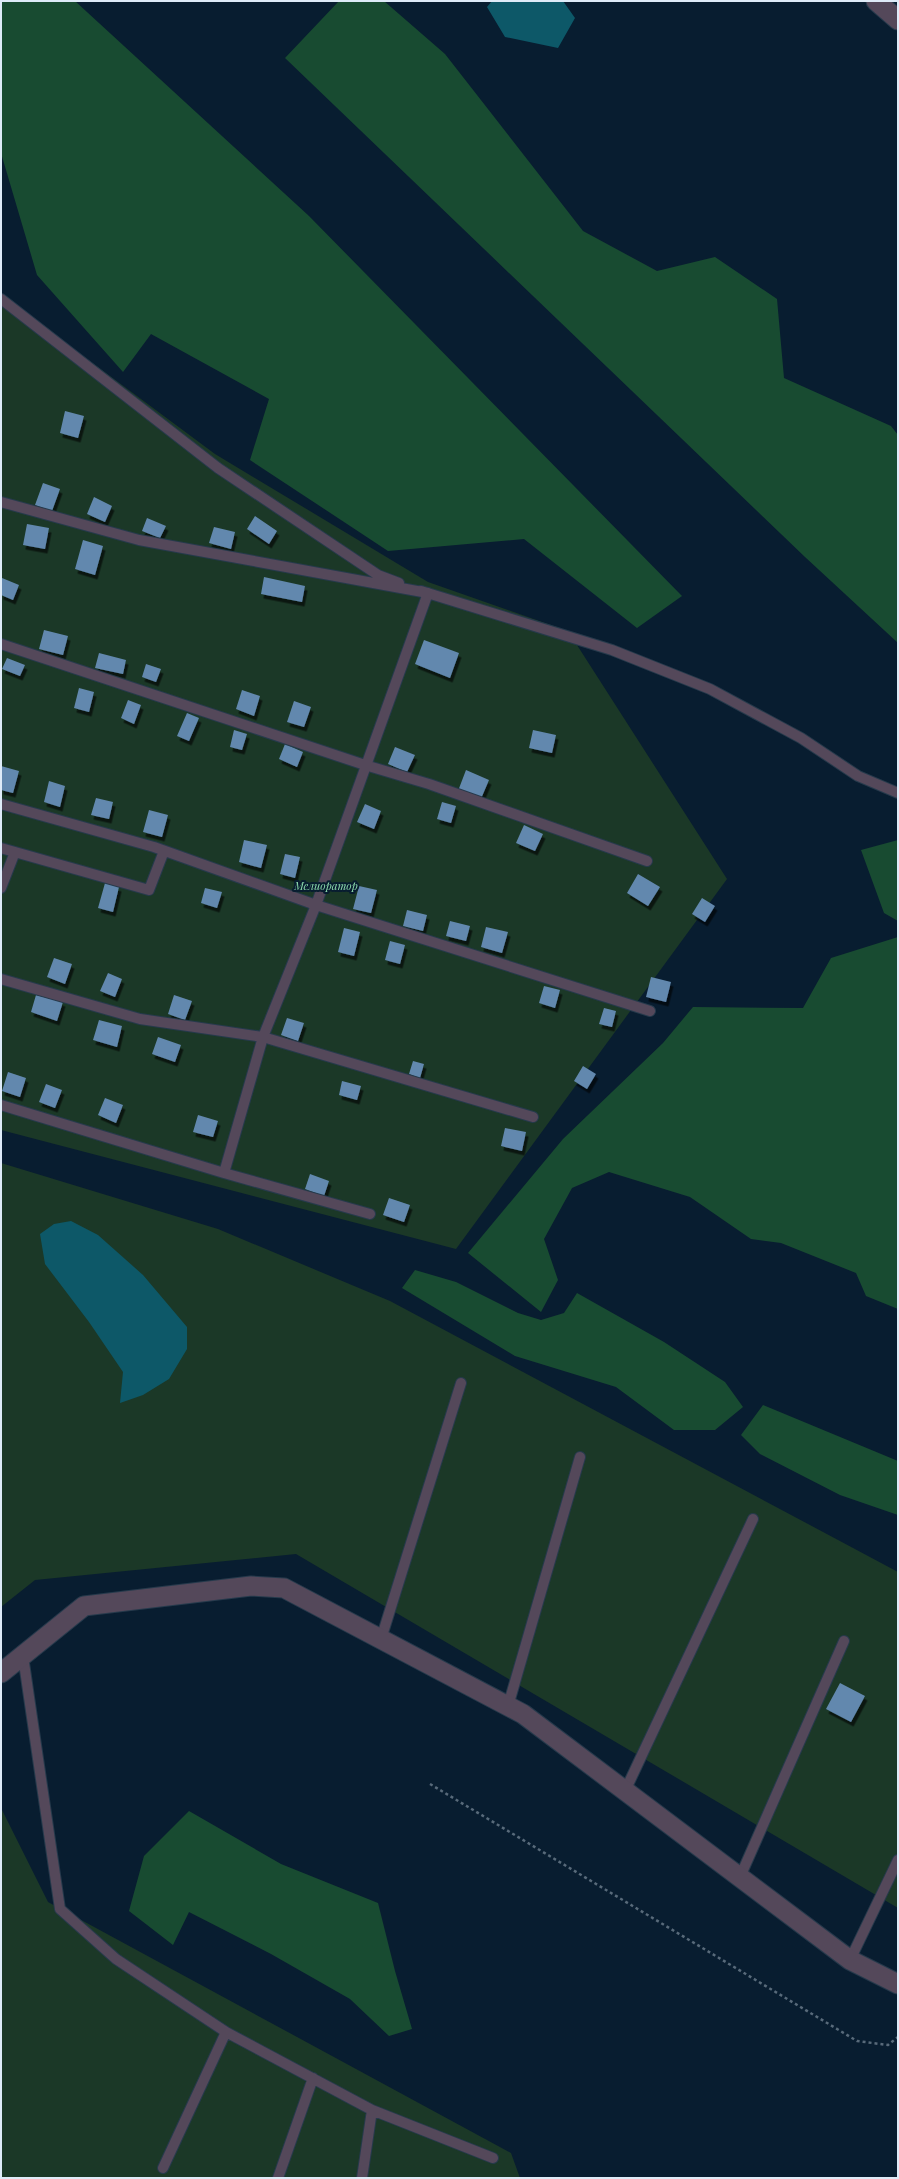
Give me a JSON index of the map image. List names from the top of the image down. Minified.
{"parks":["Мелиоратор"]}
